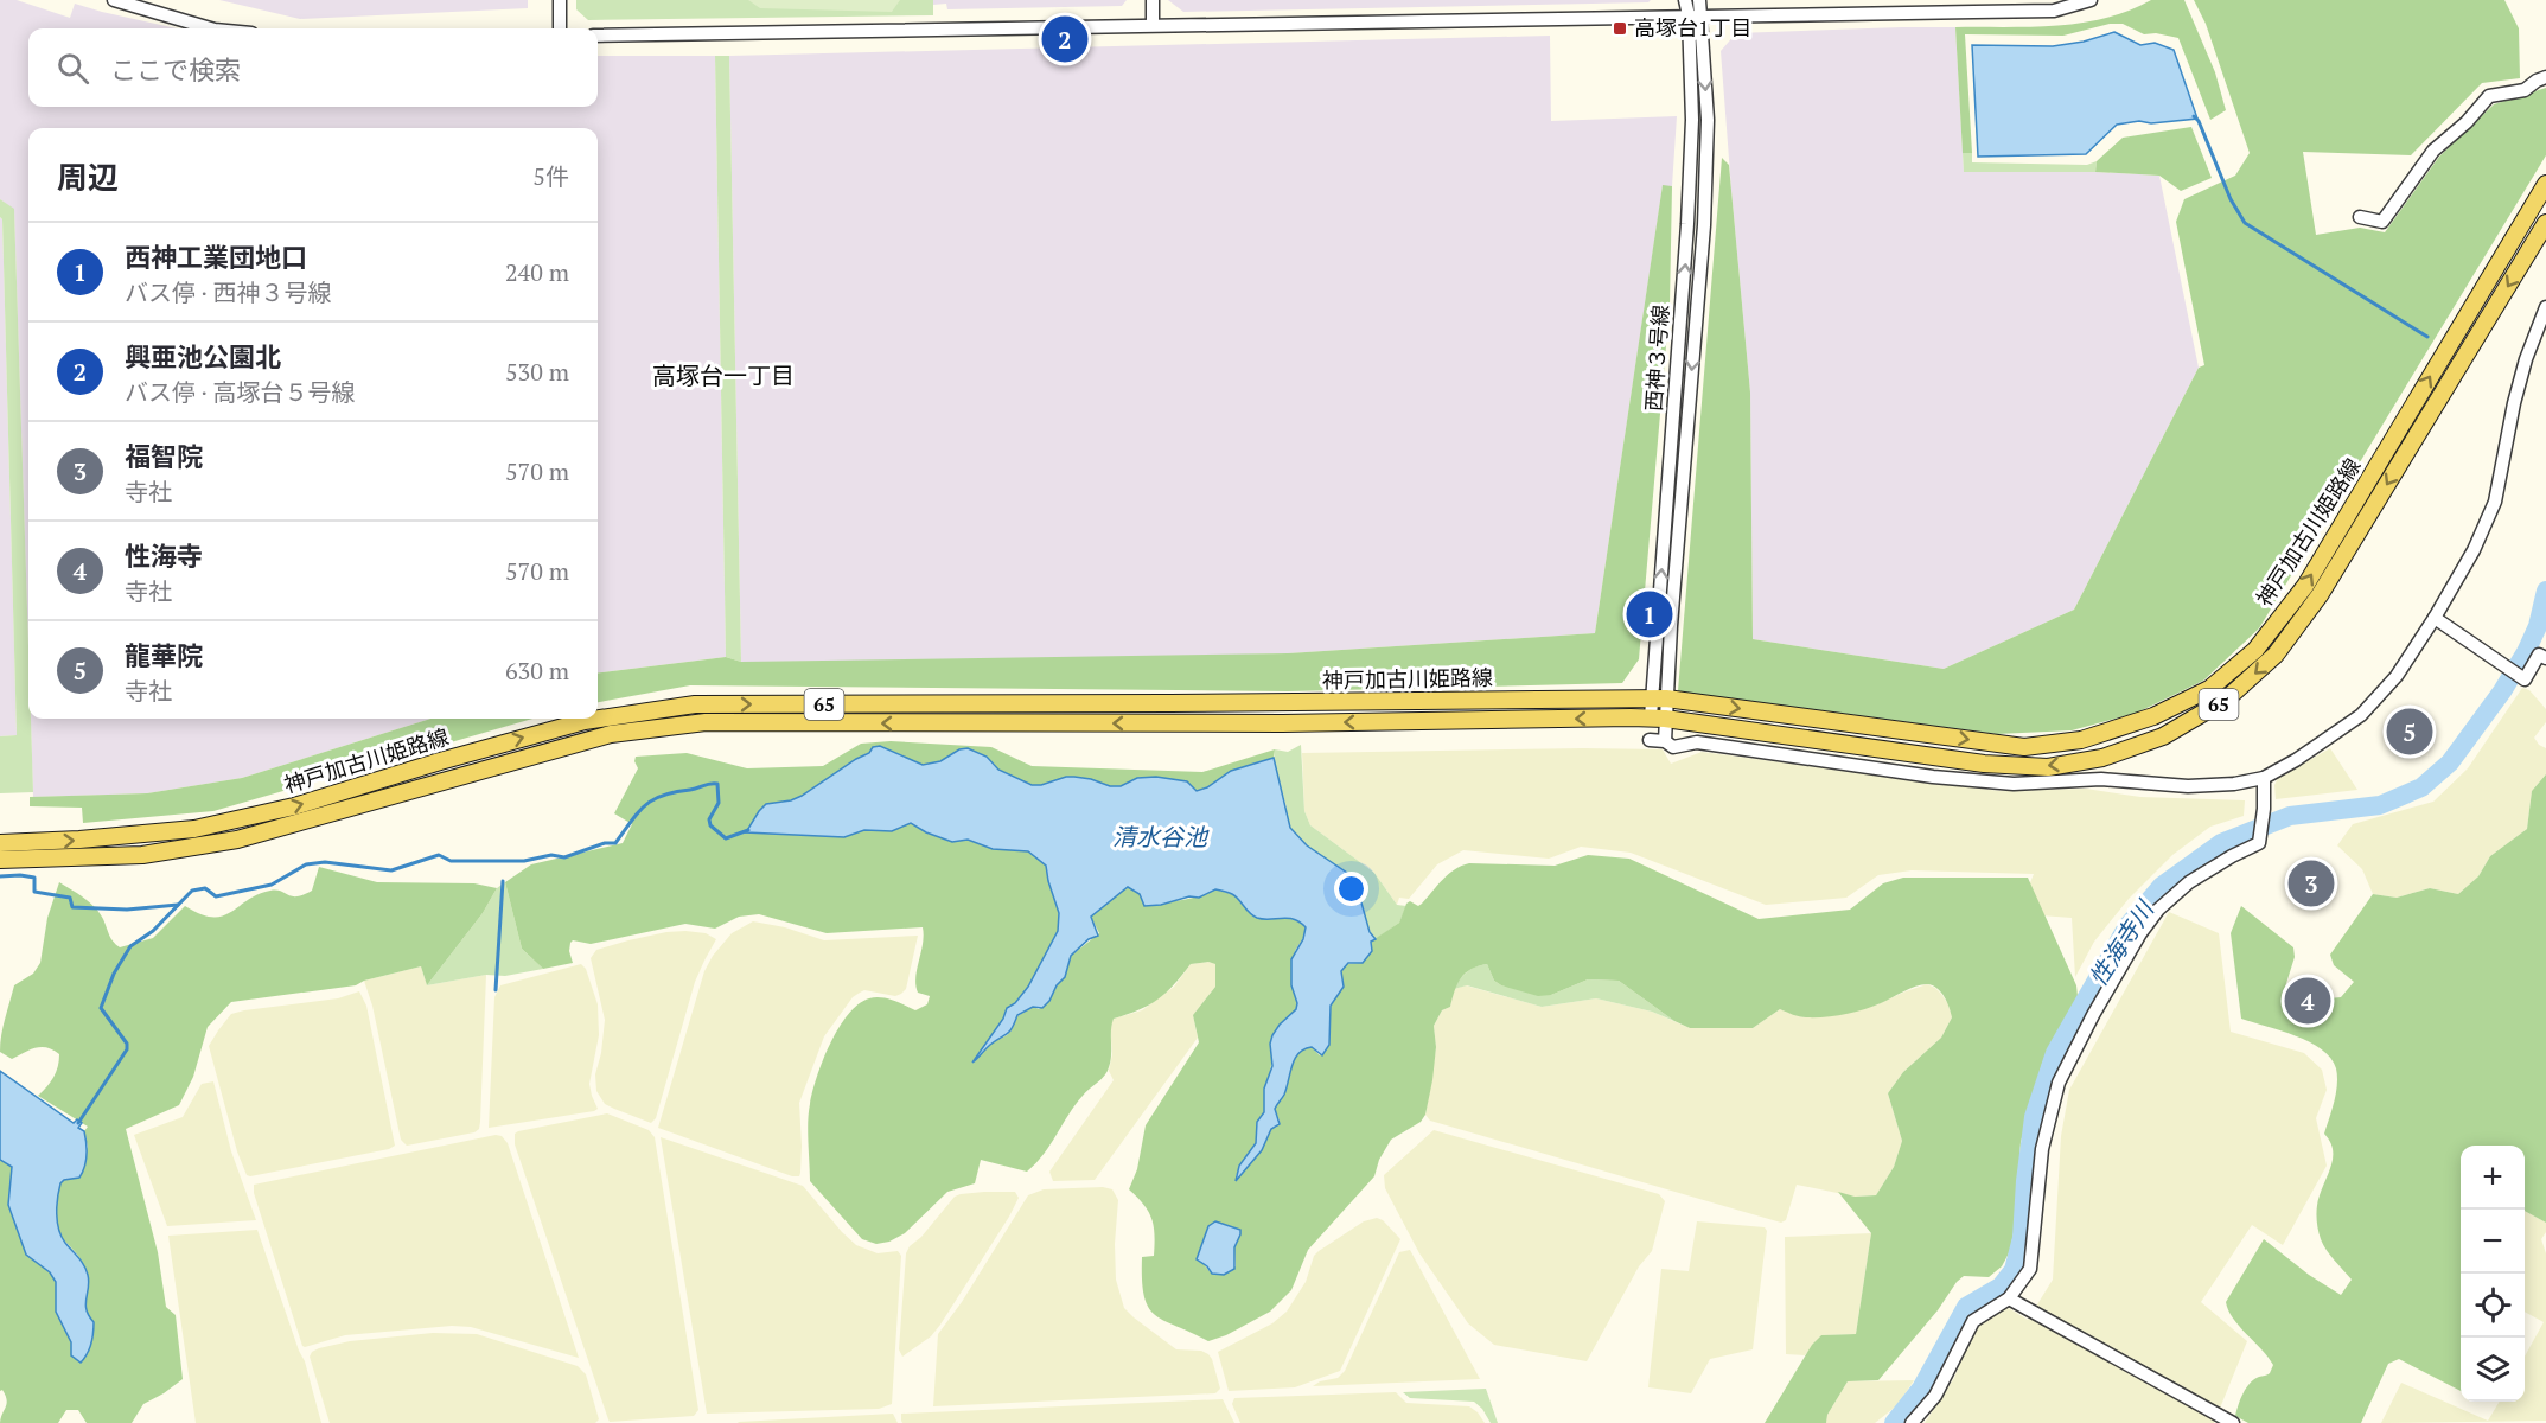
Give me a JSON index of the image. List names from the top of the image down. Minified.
{"streets":{"main road":["神戸加古川姫路線","65"],"street":["西神３号線"]},"crossings":[["西神３号線","神戸加古川姫路線"]],"districts":["高塚台一丁目"],"water":["清水谷池","性海寺川"],"places":{"transit":["高塚台1丁目"]},"page":{"pins":["2","1","5","3","4"],"search":"ここで検索","heading":["周辺","5件"],"list":[{"mark":"1","name":"西神工業団地口","note":"バス停 · 西神３号線","value":"240 m"},{"mark":"2","name":"興亜池公園北","note":"バス停 · 高塚台５号線","value":"530 m"},{"mark":"3","name":"福智院","note":"寺社","value":"570 m"},{"mark":"4","name":"性海寺","note":"寺社","value":"570 m"},{"mark":"5","name":"龍華院","note":"寺社","value":"630 m"}],"map_buttons":["+","−"]}}
